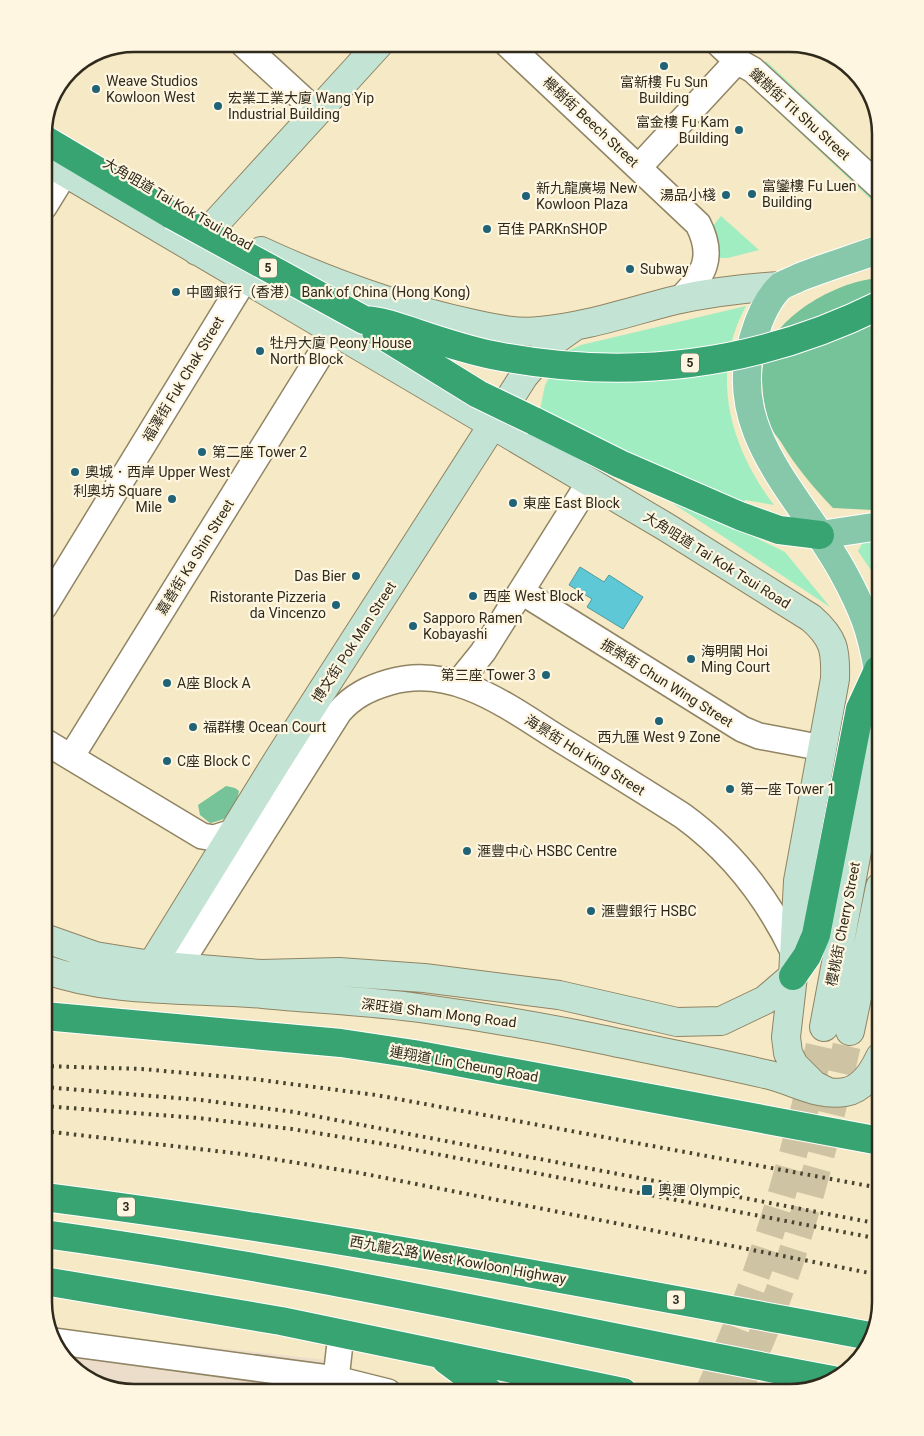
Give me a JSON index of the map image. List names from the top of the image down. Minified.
{"streets":{"highway":["5","連翔道 Lin Cheung Road","3","西九龍公路 West Kowloon Highway"],"main road":["大角咀道 Tai Kok Tsui Road","博文街 Pok Man Street","櫻桃街 Cherry Street","深旺道 Sham Mong Road"],"street":["鐵樹街 Tit Shu Street","櫸樹街 Beech Street","福澤街 Fuk Chak Street","嘉善街 Ka Shin Street","振榮街 Chun Wing Street","海景街 Hoi King Street"]},"crossings":[["櫸樹街 Beech Street","大角咀道 Tai Kok Tsui Road"],["大角咀道 Tai Kok Tsui Road","福澤街 Fuk Chak Street"],["大角咀道 Tai Kok Tsui Road","嘉善街 Ka Shin Street"],["大角咀道 Tai Kok Tsui Road","博文街 Pok Man Street"],["大角咀道 Tai Kok Tsui Road","振榮街 Chun Wing Street"],["大角咀道 Tai Kok Tsui Road","櫻桃街 Cherry Street"],["博文街 Pok Man Street","海景街 Hoi King Street"],["博文街 Pok Man Street","深旺道 Sham Mong Road"],["海景街 Hoi King Street","深旺道 Sham Mong Road"]],"places":{"other":["富新樓 Fu Sun Building","Weave Studios Kowloon West","宏業工業大廈 Wang Yip Industrial Building","富金樓 Fu Kam Building","富鑾樓 Fu Luen Building","湯品小棧","新九龍廣場 New Kowloon Plaza","百佳 PARKnSHOP","Subway","中國銀行（香港） Bank of China (Hong Kong)","牡丹大廈 Peony House North Block","第二座 Tower 2","奧城．西岸 Upper West","利奧坊 Square Mile","東座 East Block","Das Bier","西座 West Block","Ristorante Pizzeria da Vincenzo","Sapporo Ramen Kobayashi","海明閣 Hoi Ming Court","第三座 Tower 3","A座 Block A","西九匯 West 9 Zone","福群樓 Ocean Court","C座 Block C","第一座 Tower 1","滙豐中心 HSBC Centre","滙豐銀行 HSBC"],"transit":["奧運 Olympic"]}}
